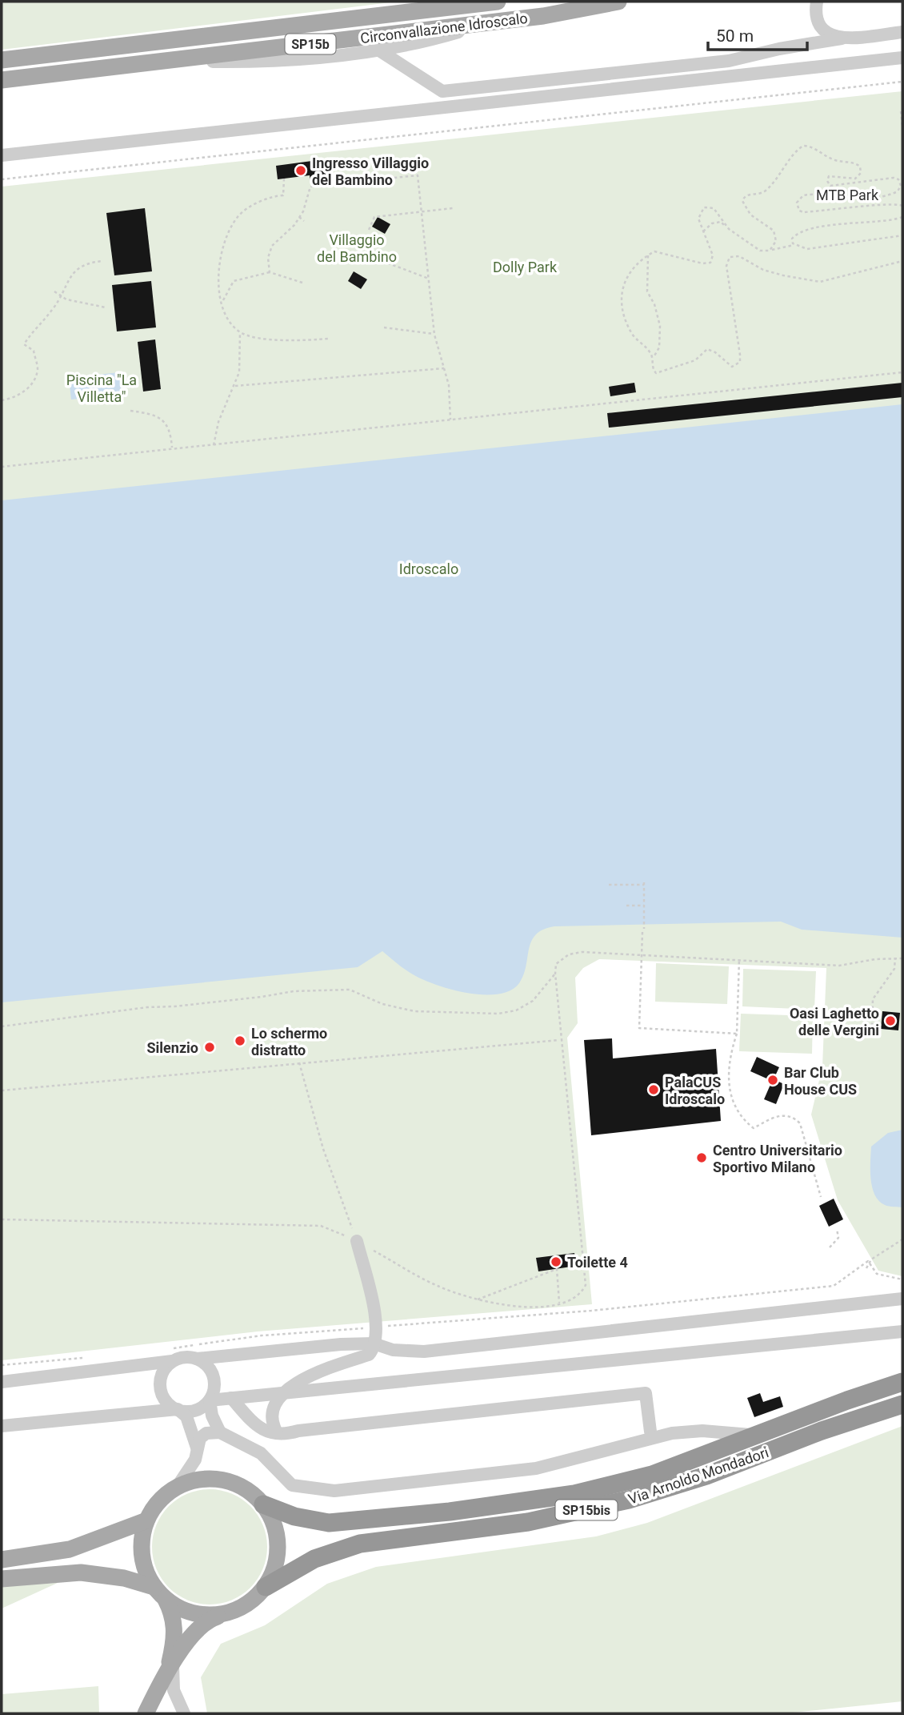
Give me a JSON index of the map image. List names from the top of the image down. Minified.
{"streets":{"highway":["Via Arnoldo Mondadori","SP15bis"],"main road":["Circonvallazione Idroscalo","SP15b"],"path":["MTB Park"]},"crossings":[["Via Arnoldo Mondadori","SP15bis"]],"parks":["Villaggio del Bambino","Dolly Park","Piscina \"La Villetta\"","Idroscalo"],"places":["Ingresso Villaggio del Bambino","Oasi Laghetto delle Vergini","Lo schermo distratto","Silenzio","Bar Club House CUS","PalaCUS Idroscalo","Centro Universitario Sportivo Milano","Toilette 4"],"scale_bar":"50 m"}
